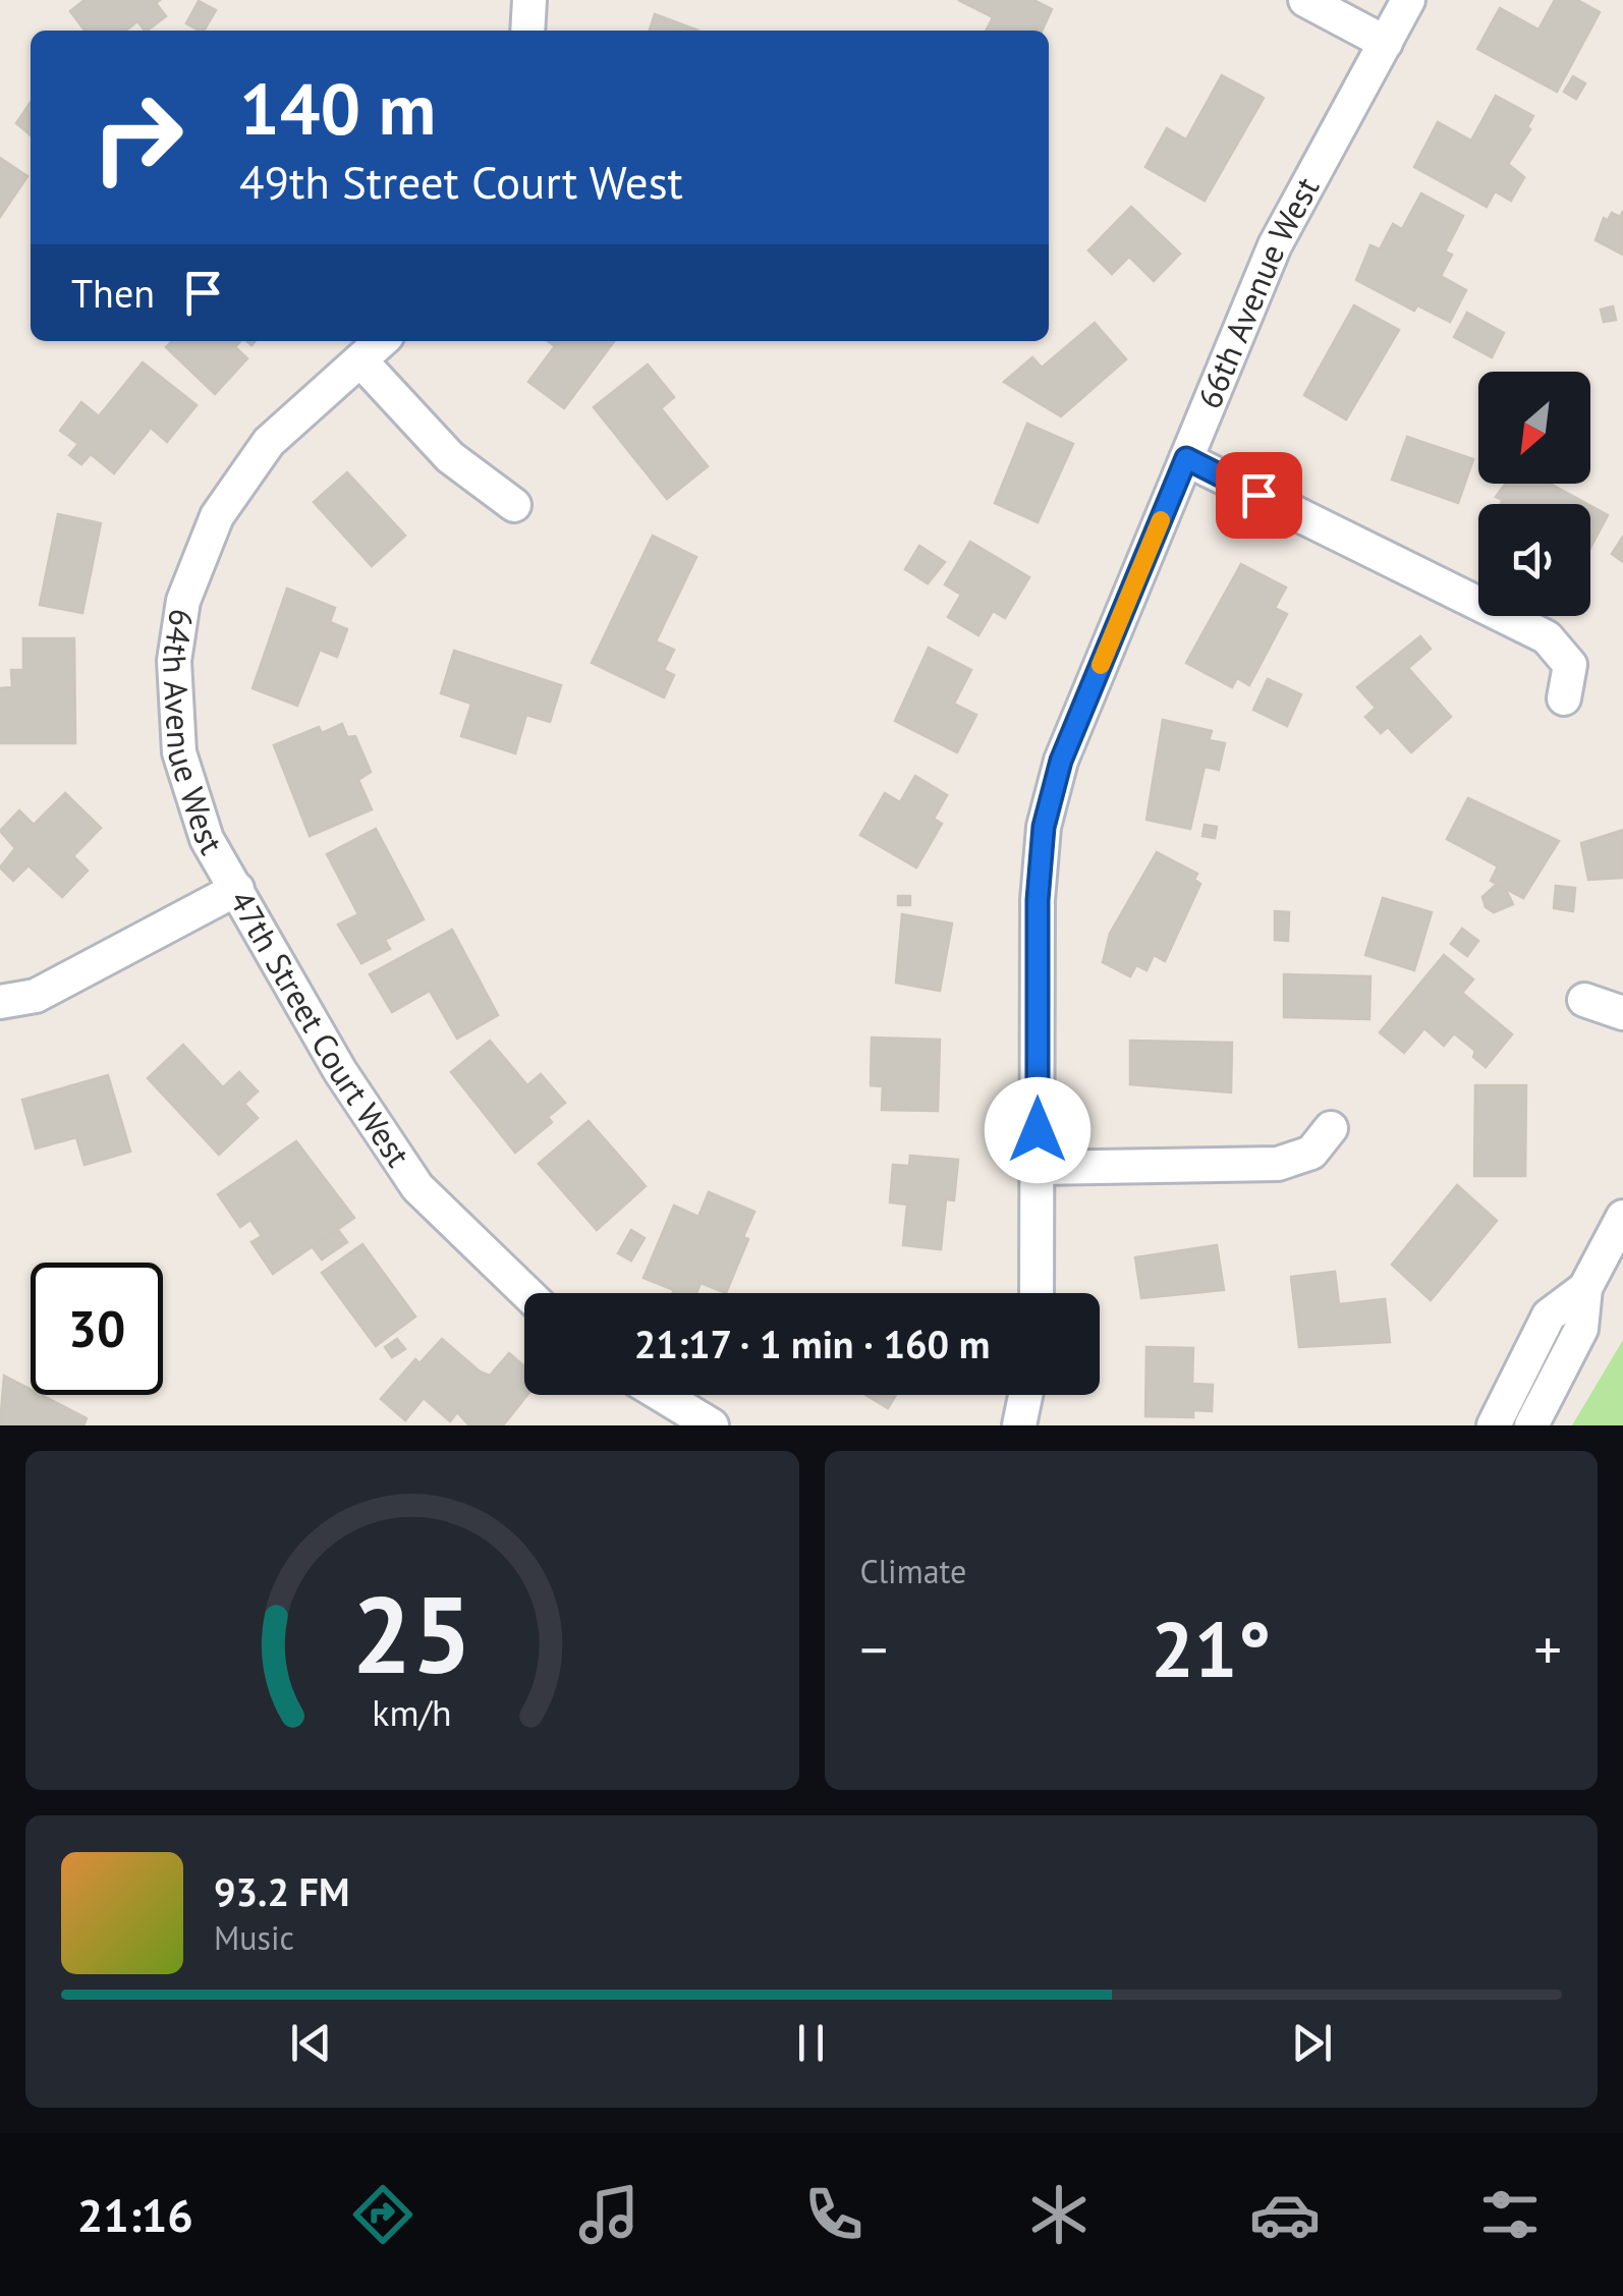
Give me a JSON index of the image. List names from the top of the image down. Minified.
{"streets":{"street":["66th Avenue West","64th Avenue West","47th Street Court West"]},"crossings":[["64th Avenue West","47th Street Court West"]],"north":"bottom left","page":{"turn":["140 m","49th Street Court West"],"then":"Then","limit":"30","trip":"21:17 · 1 min · 160 m","tile":"Climate","heat":["−","21°","+"],"song":["93.2 FM","Music"],"tabs":"21:16","gauge":["25","km/h"]}}
